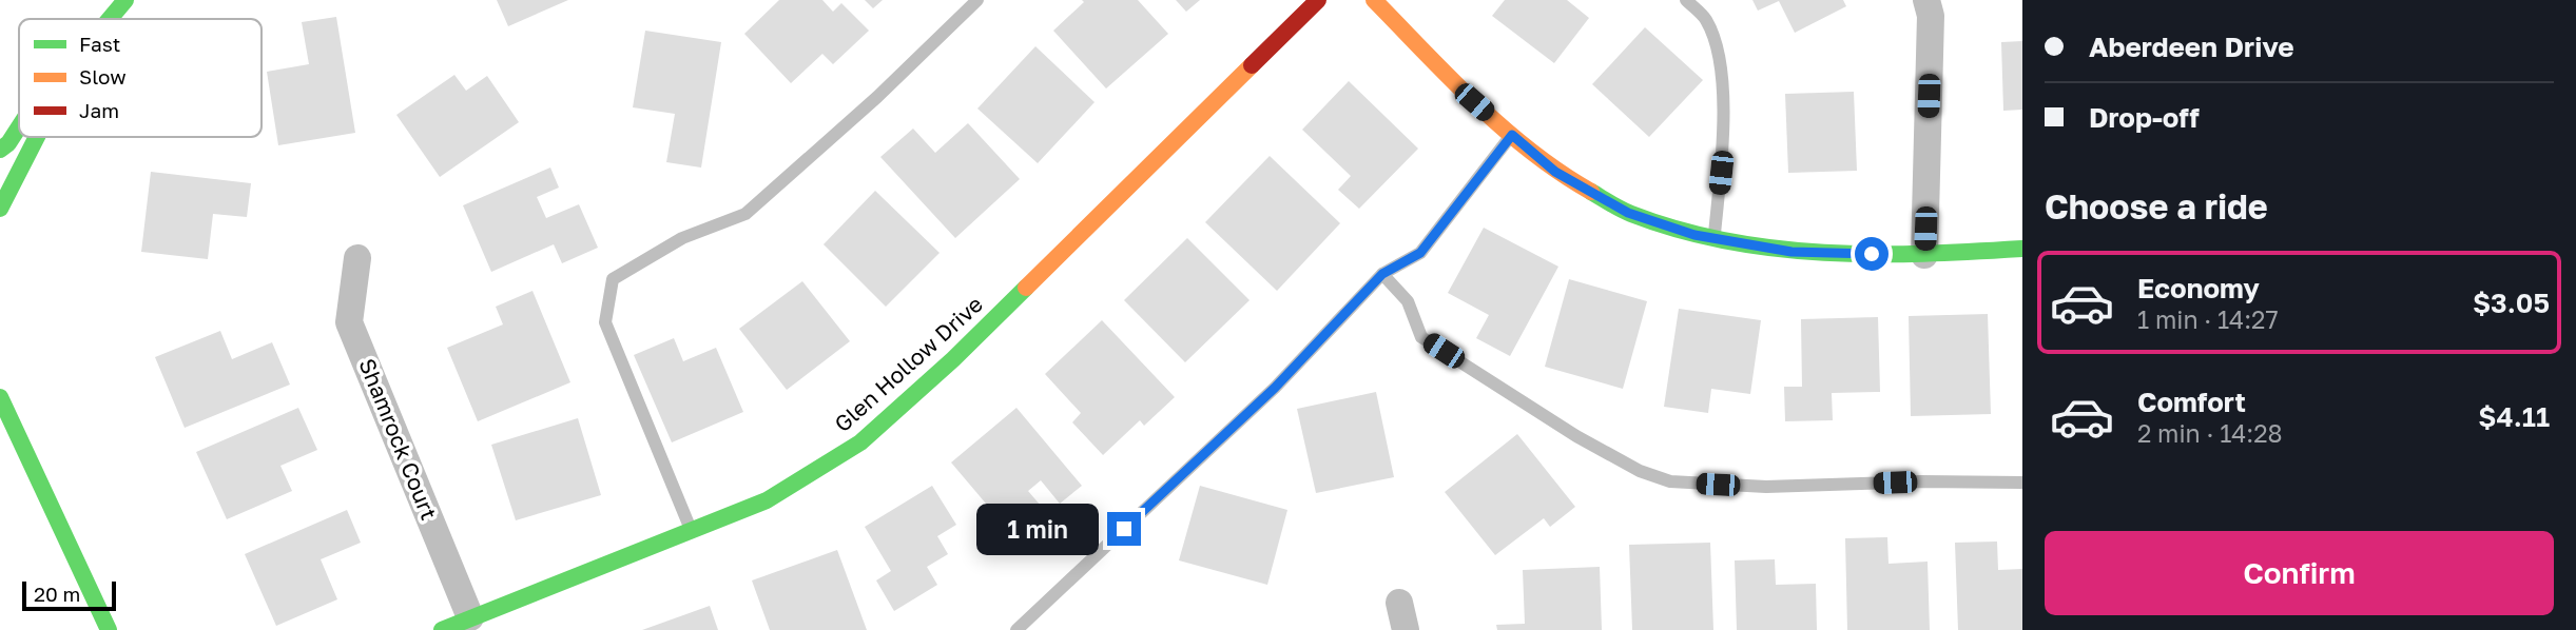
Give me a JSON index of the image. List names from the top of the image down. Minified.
{"streets":{"street":["Glen Hollow Drive","Shamrock Court"]},"crossings":[["Glen Hollow Drive","Shamrock Court"]],"legend":["Fast","Slow","Jam"],"scale_bar":"20 m","page":{"banner":["Aberdeen Drive","Drop-off"],"heading":"Choose a ride","list":[{"name":"Economy","note":"1 min · 14:27","value":"$3.05"},{"name":"Comfort","note":"2 min · 14:28","value":"$4.11"}],"bubble":"1 min","buttons":"Confirm","scale":"20 m"}}
